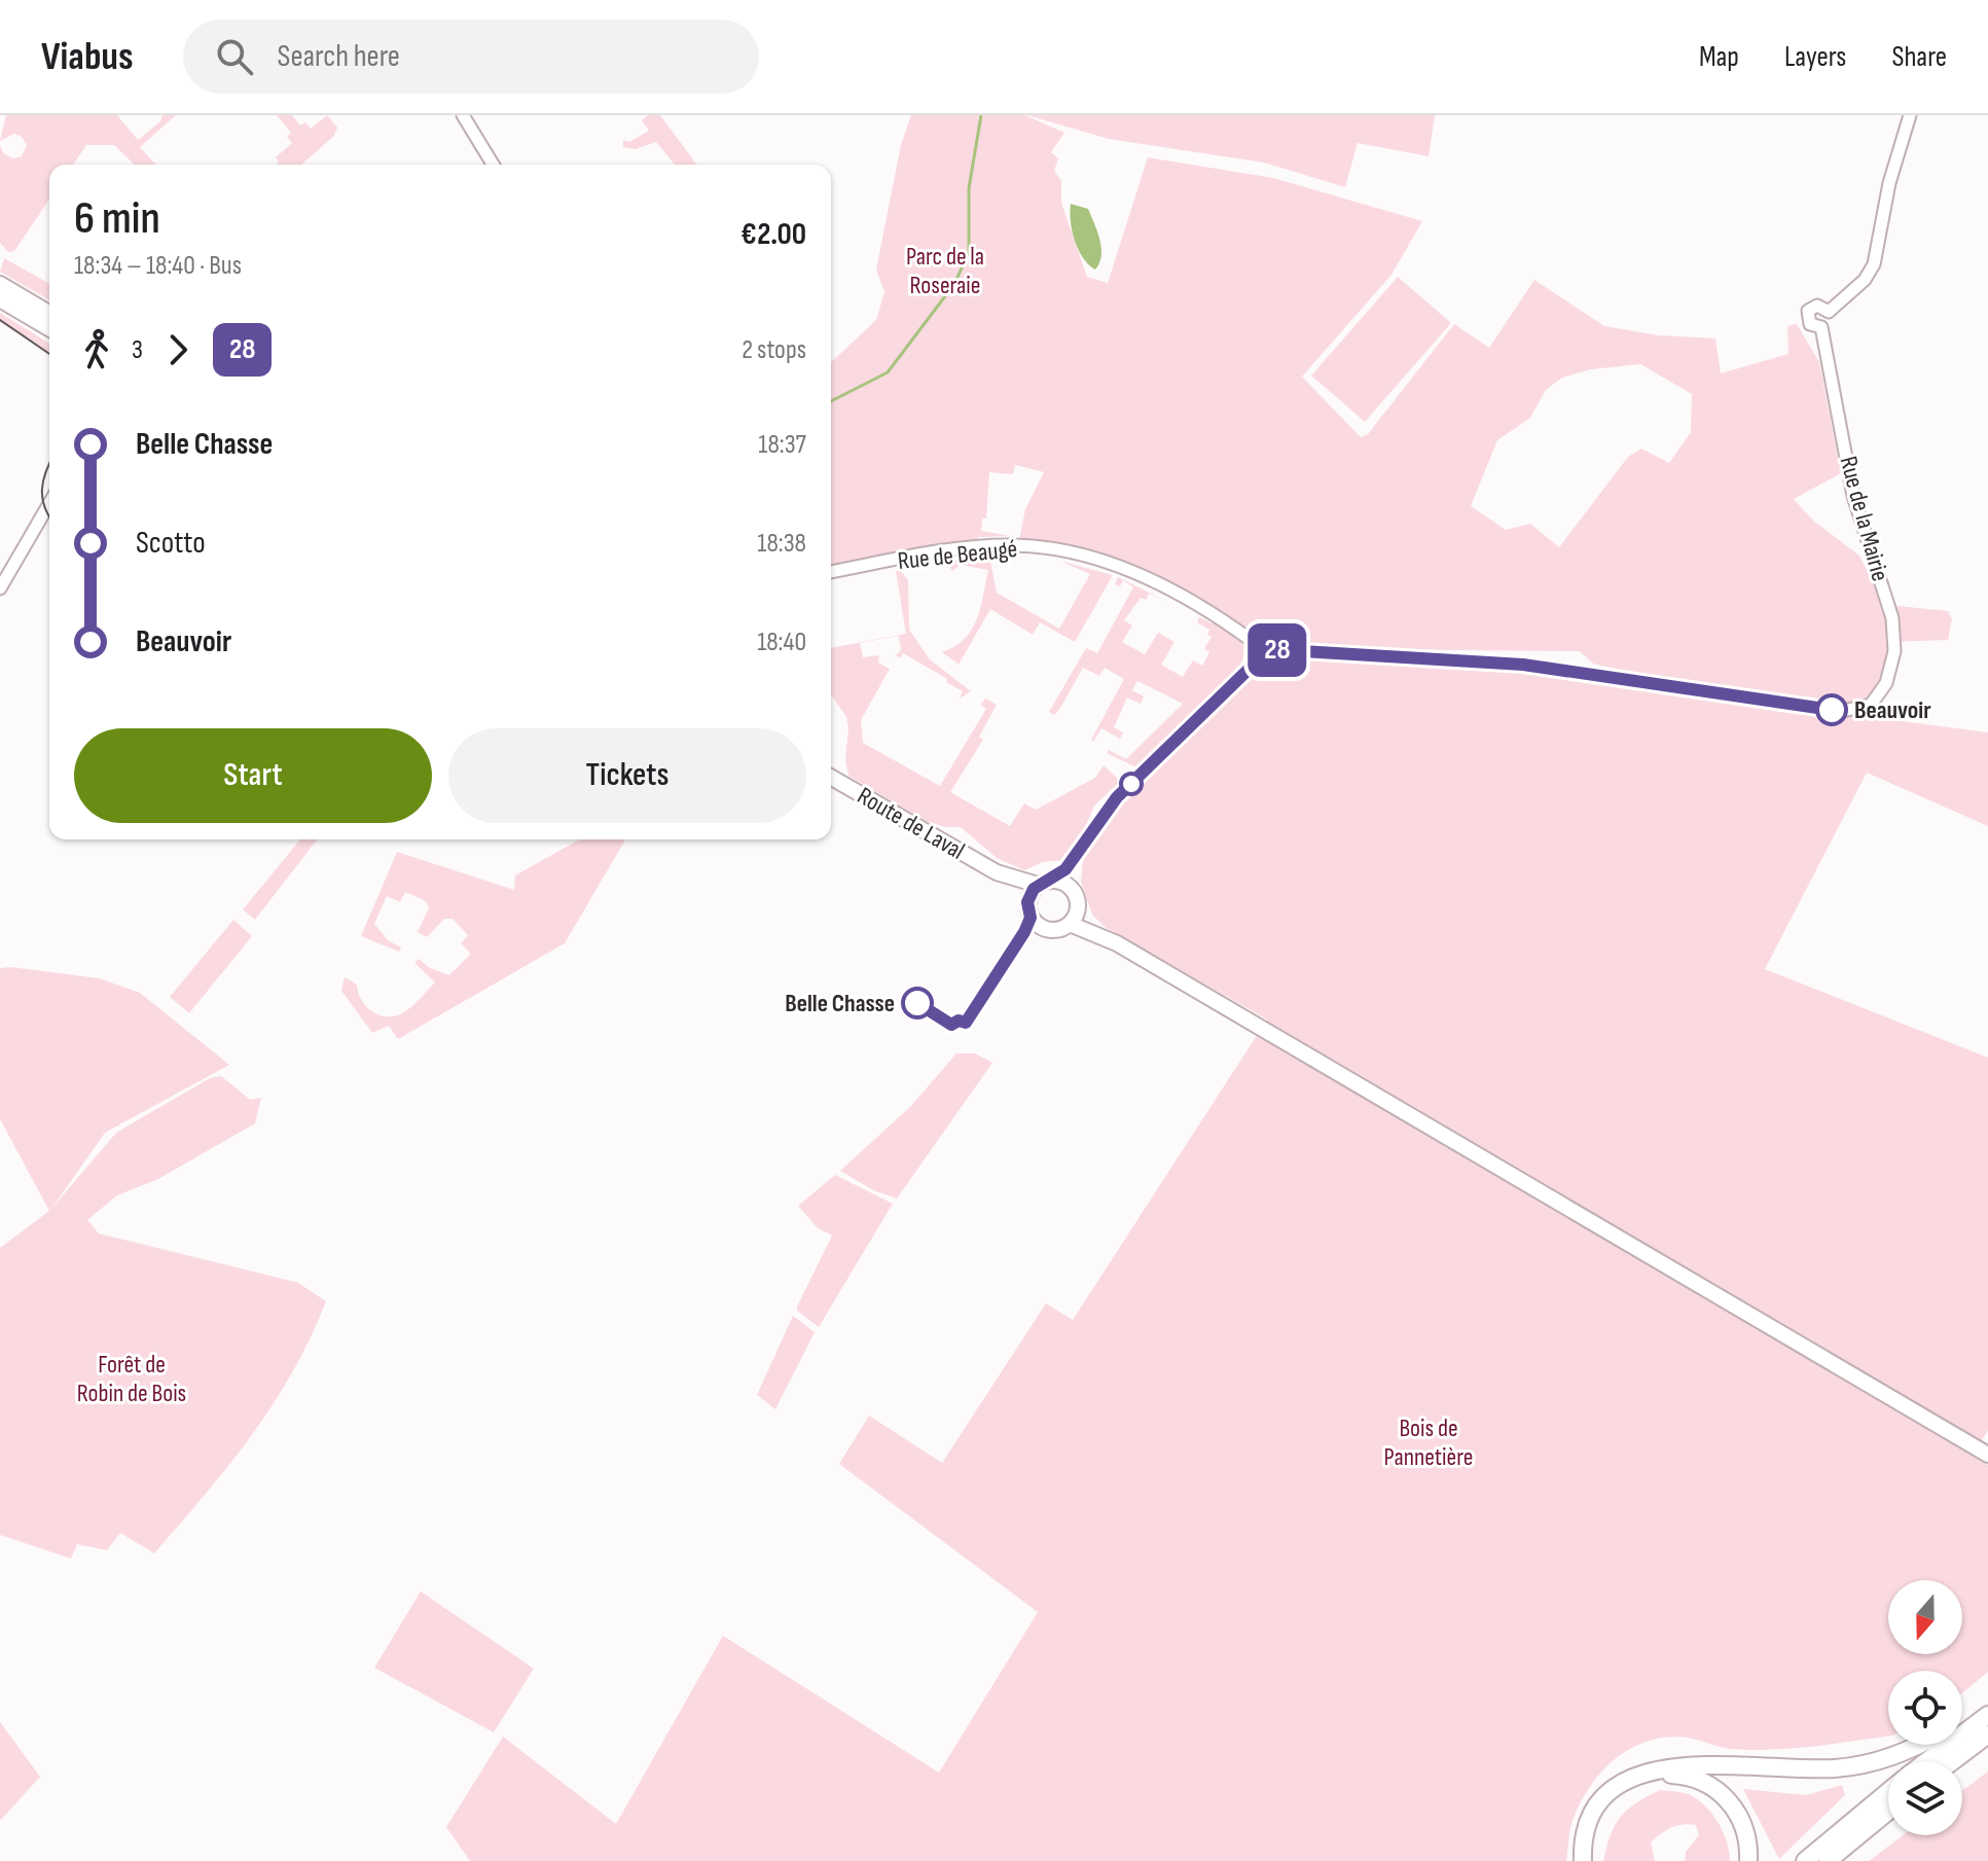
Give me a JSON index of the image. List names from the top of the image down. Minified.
{"streets":{"main road":["Route de Laval"],"street":["Rue de la Mairie","Rue de Beaugé"]},"crossings":[["Rue de la Mairie","Rue de Beaugé"]],"parks":["Parc de la Roseraie","Forêt de Robin de Bois","Bois de Pannetière"],"places":["Beauvoir","Belle Chasse"],"lines":["bus line 28"],"north":"bottom","page":{"header":"Viabus","search":"Search here","nav":["Map","Layers","Share"],"on_map":"28","heading":["6 min","18:34 – 18:40 · Bus","€2.00"],"legs":["3","28","2 stops"],"list":[{"name":"Belle Chasse","value":"18:37"},{"name":"Scotto","value":"18:38"},{"name":"Beauvoir","value":"18:40"}],"buttons":["Start","Tickets"]}}
